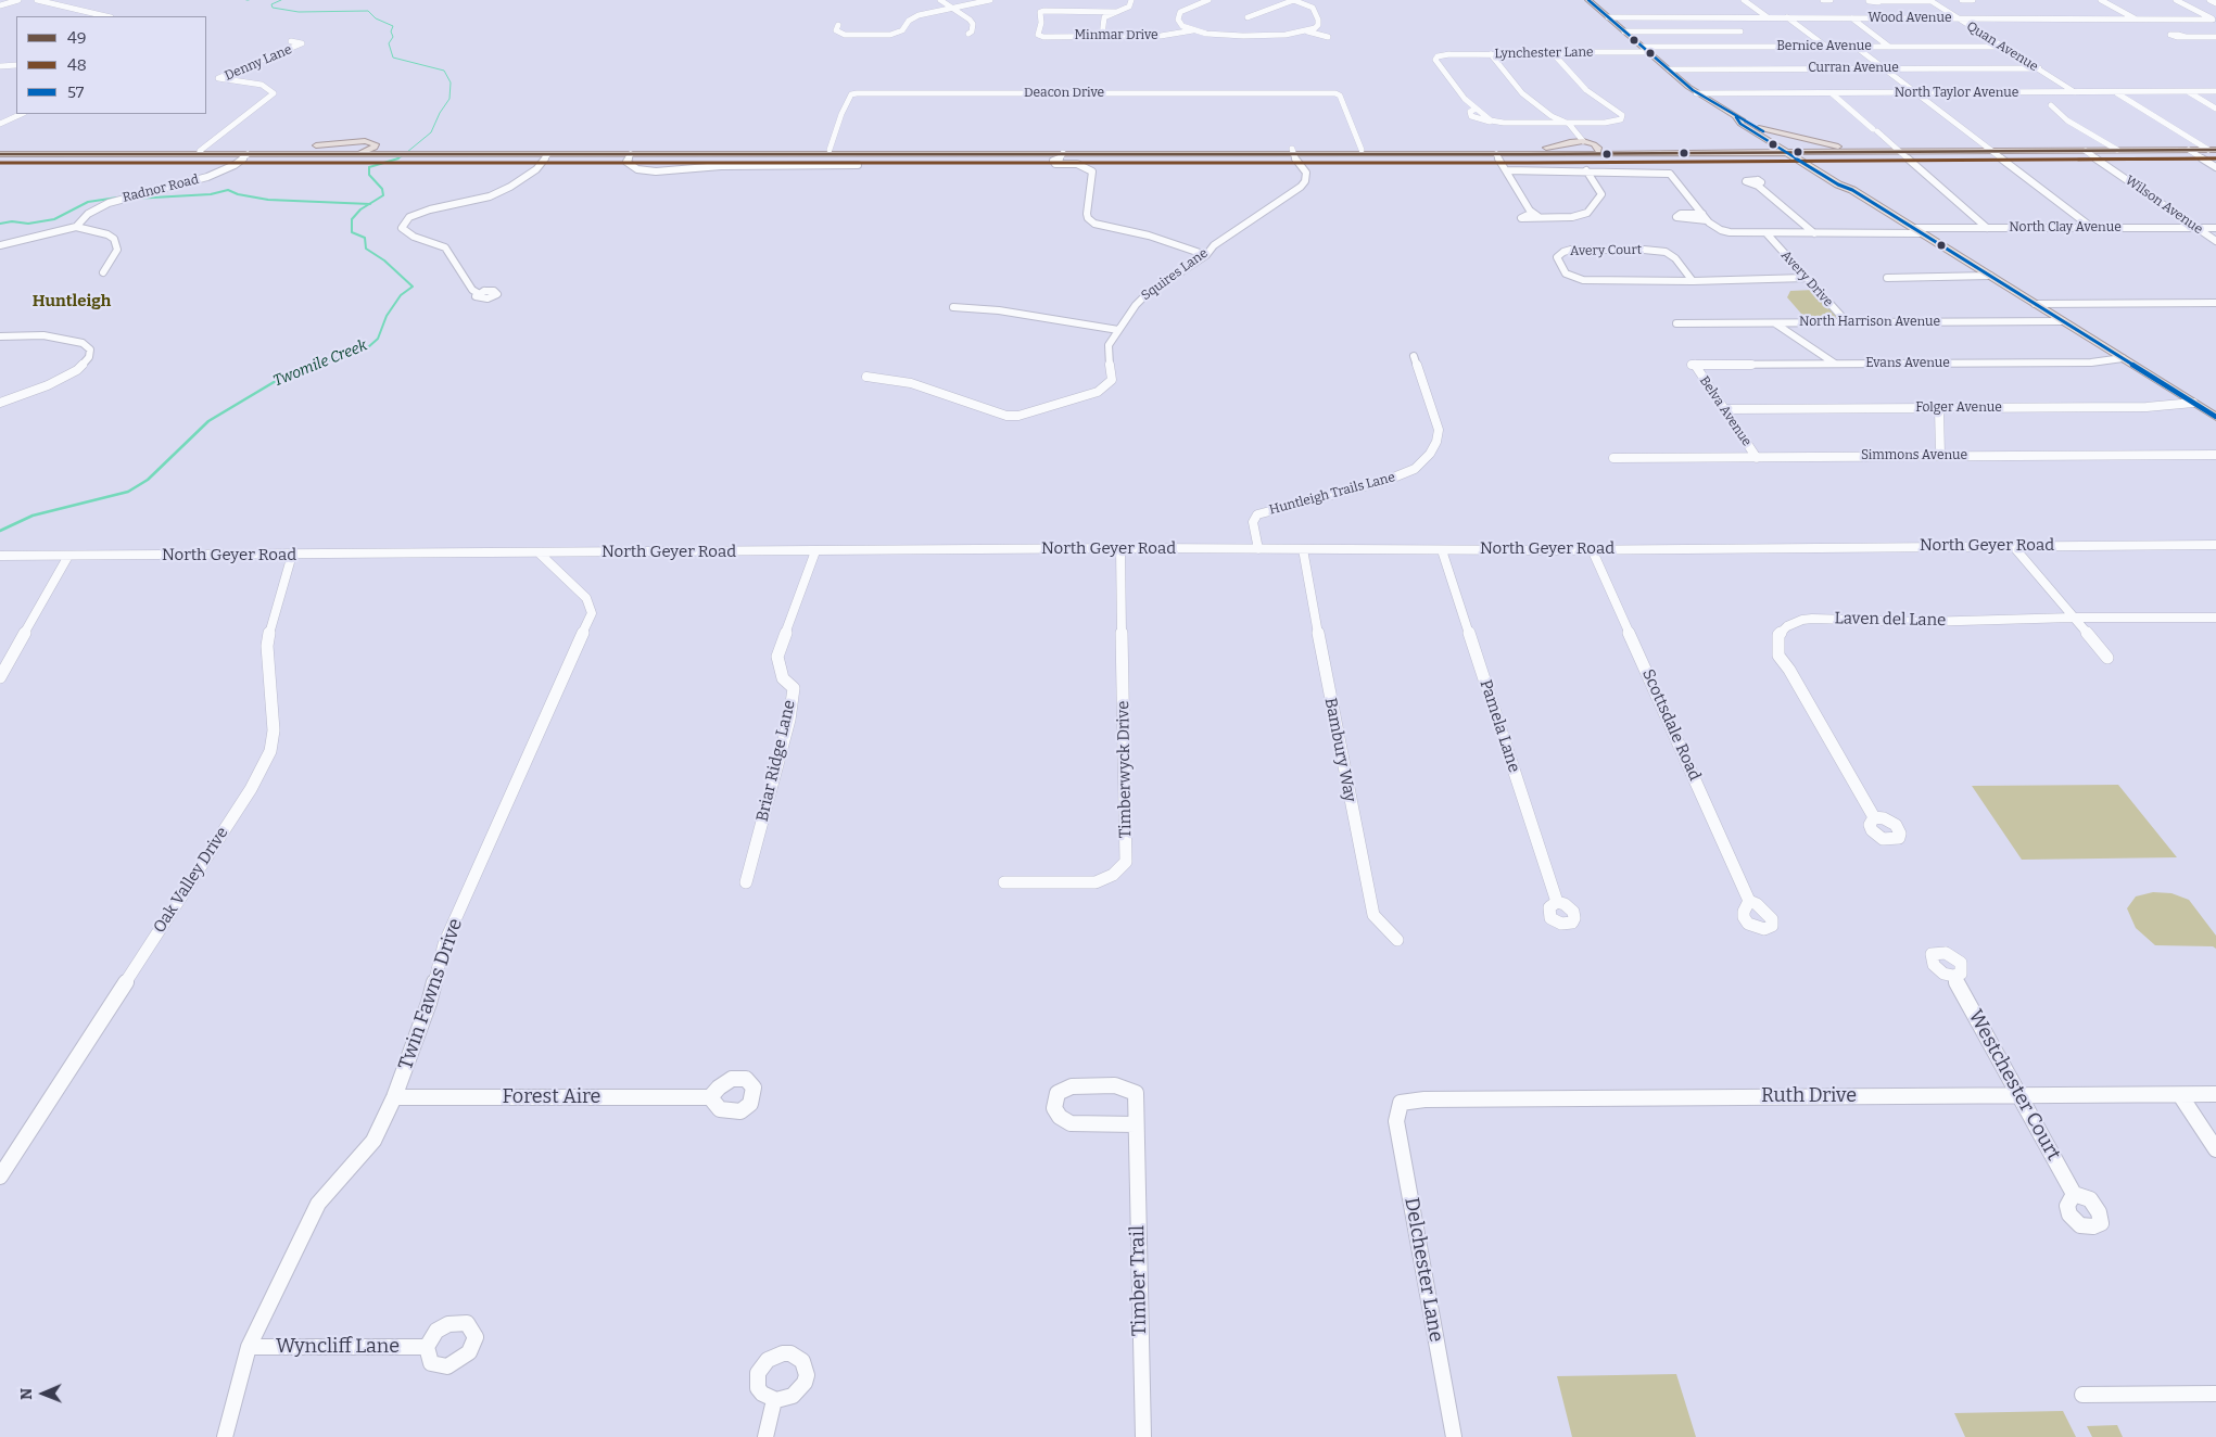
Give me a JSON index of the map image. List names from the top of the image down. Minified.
{"streets":{"street":["Wood Avenue","Minmar Drive","Bernice Avenue","Quan Avenue","Lynchester Lane","Denny Lane","Curran Avenue","Deacon Drive","North Taylor Avenue","Radnor Road","Wilson Avenue","North Clay Avenue","Avery Court","Squires Lane","Avery Drive","North Harrison Avenue","Evans Avenue","Folger Avenue","Belva Avenue","Simmons Avenue","Huntleigh Trails Lane","North Geyer Road","Laven del Lane","Scottsdale Road","Pamela Lane","Bambury Way","Briar Ridge Lane","Timberwyck Drive","Oak Valley Drive","Twin Fawns Drive","Westchester Court","Ruth Drive","Forest Aire","Delchester Lane","Timber Trail","Wyncliff Lane"]},"crossings":[["Wood Avenue","Quan Avenue"],["Bernice Avenue","Quan Avenue"],["Quan Avenue","Curran Avenue"],["Quan Avenue","North Taylor Avenue"],["Wilson Avenue","North Clay Avenue"],["North Clay Avenue","Avery Drive"],["Avery Court","Avery Drive"],["Avery Drive","North Harrison Avenue"],["Evans Avenue","Belva Avenue"],["Folger Avenue","Belva Avenue"],["Belva Avenue","Simmons Avenue"],["Huntleigh Trails Lane","North Geyer Road"],["North Geyer Road","Scottsdale Road"],["North Geyer Road","Pamela Lane"],["North Geyer Road","Bambury Way"],["North Geyer Road","Briar Ridge Lane"],["North Geyer Road","Timberwyck Drive"],["North Geyer Road","Oak Valley Drive"],["North Geyer Road","Twin Fawns Drive"],["Twin Fawns Drive","Forest Aire"],["Twin Fawns Drive","Wyncliff Lane"],["Westchester Court","Ruth Drive"],["Ruth Drive","Delchester Lane"]],"districts":["Huntleigh"],"water":["Twomile Creek"],"lines":["transit line 57","transit line 49","transit line 48"],"legend":["49","48","57"],"north":"left"}
